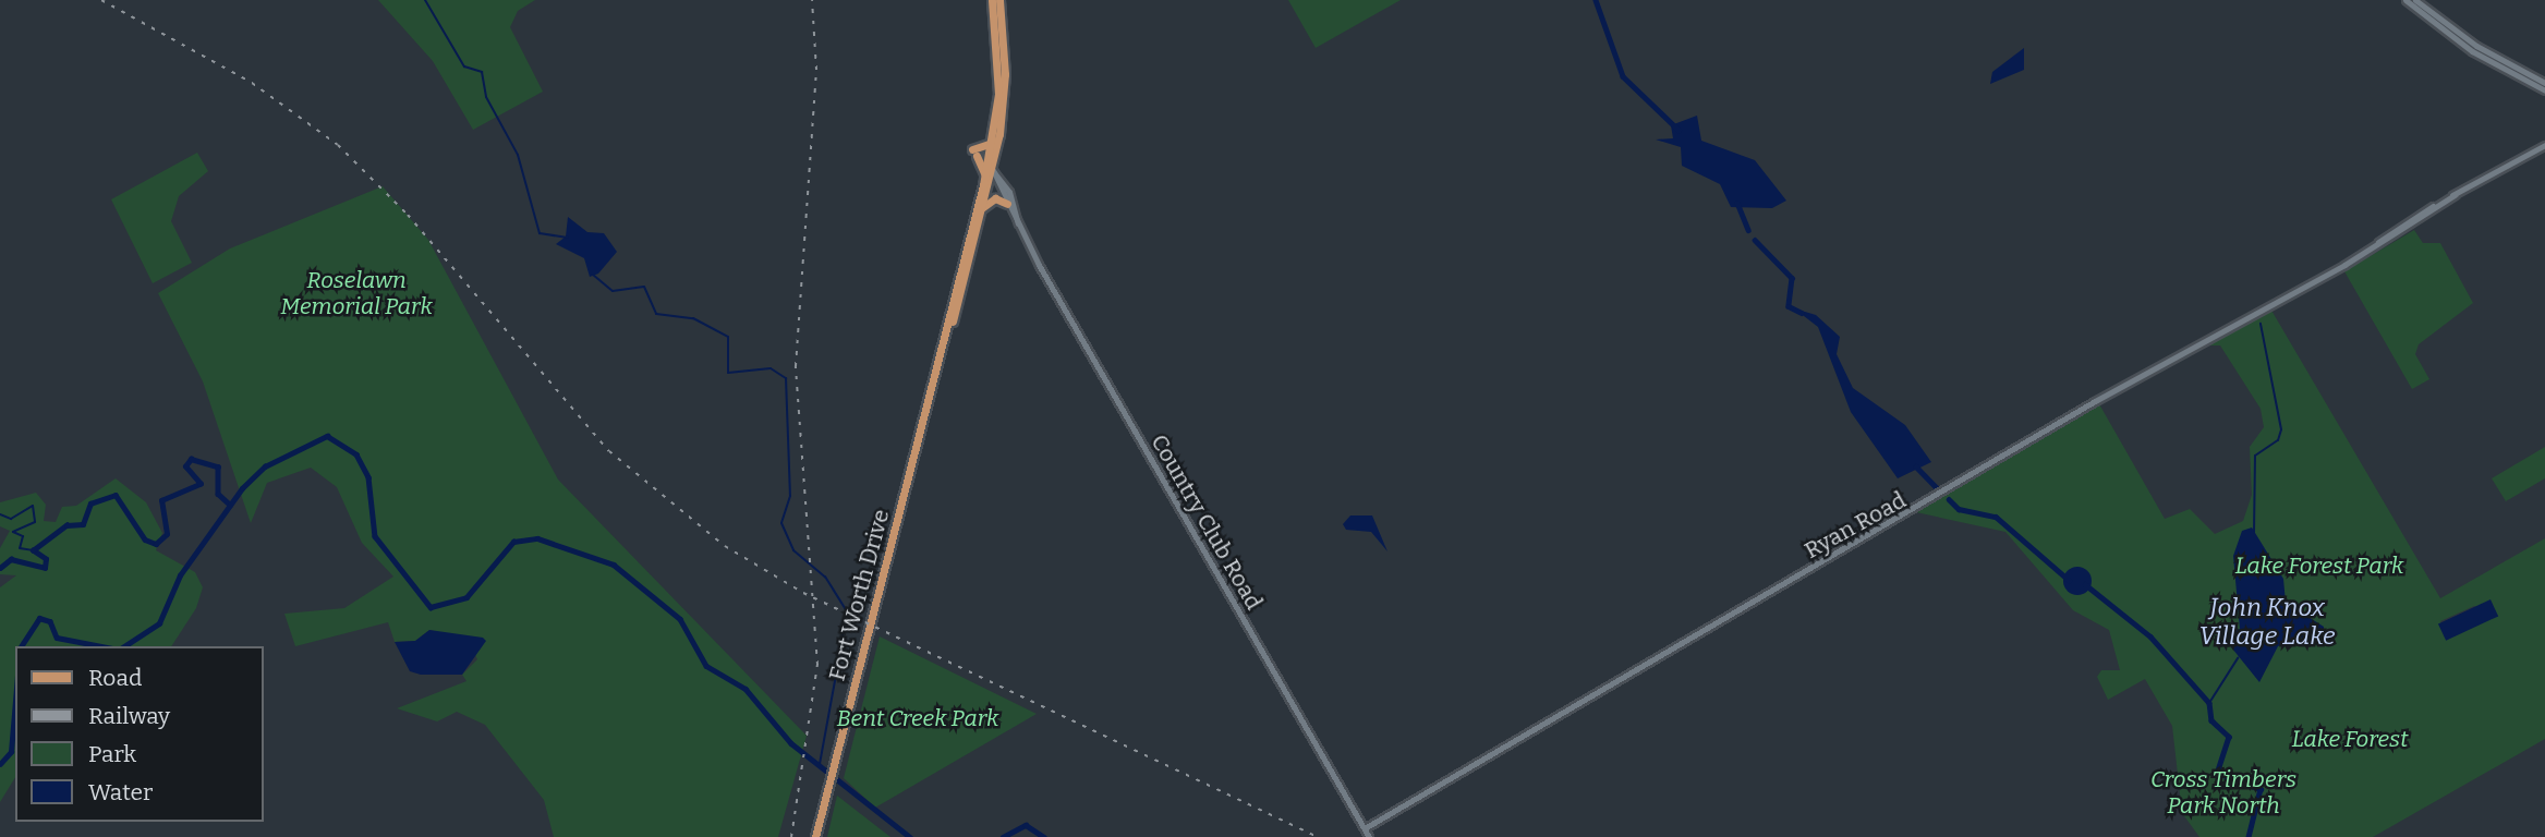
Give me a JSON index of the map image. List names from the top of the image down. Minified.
{"streets":{"main road":["Country Club Road","Ryan Road","Fort Worth Drive"]},"crossings":[["Country Club Road","Ryan Road"],["Country Club Road","Fort Worth Drive"]],"water":["John Knox Village Lake"],"parks":["Roselawn Memorial Park","Lake Forest Park","Bent Creek Park","Lake Forest","Cross Timbers Park North"],"legend":["Road","Railway","Park","Water"]}
